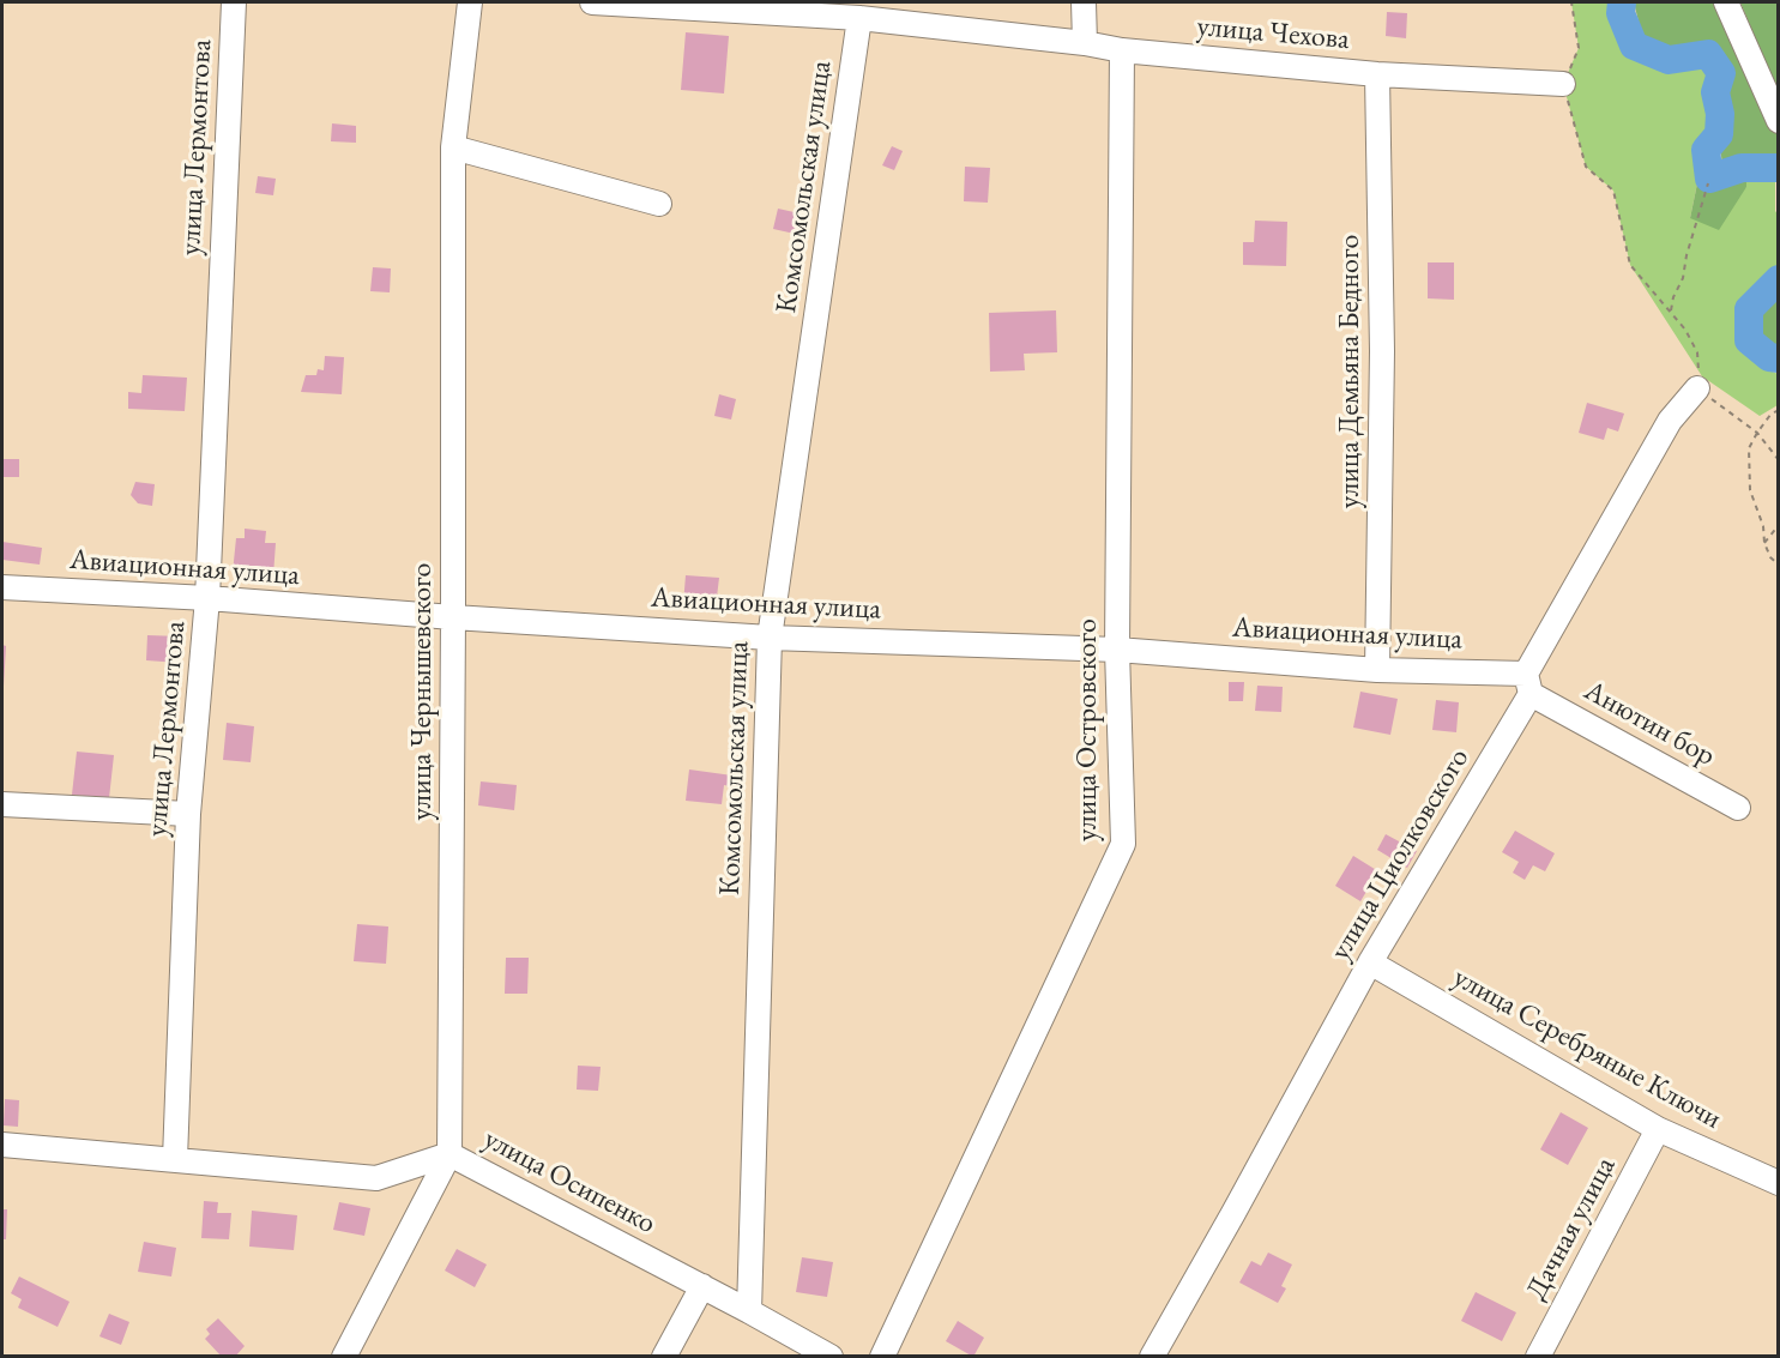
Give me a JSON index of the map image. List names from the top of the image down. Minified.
{"streets":{"street":["улица Чехова","улица Лермонтова","Комсомольская улица","улица Демьяна Бедного","Авиационная улица","улица Чернышевского","Анютин бор","улица Островского","улица Циолковского","улица Серебряные Ключи","улица Осипенко","Дачная улица"]},"crossings":[["улица Чехова","Комсомольская улица"],["улица Чехова","улица Демьяна Бедного"],["улица Чехова","улица Островского"],["улица Лермонтова","Авиационная улица"],["улица Лермонтова","улица Осипенко"],["Комсомольская улица","Авиационная улица"],["Комсомольская улица","улица Осипенко"],["улица Демьяна Бедного","Авиационная улица"],["Авиационная улица","улица Чернышевского"],["Авиационная улица","Анютин бор"],["Авиационная улица","улица Островского"],["Авиационная улица","улица Циолковского"],["улица Чернышевского","улица Осипенко"],["Анютин бор","улица Циолковского"],["улица Циолковского","улица Серебряные Ключи"],["улица Серебряные Ключи","Дачная улица"]]}
